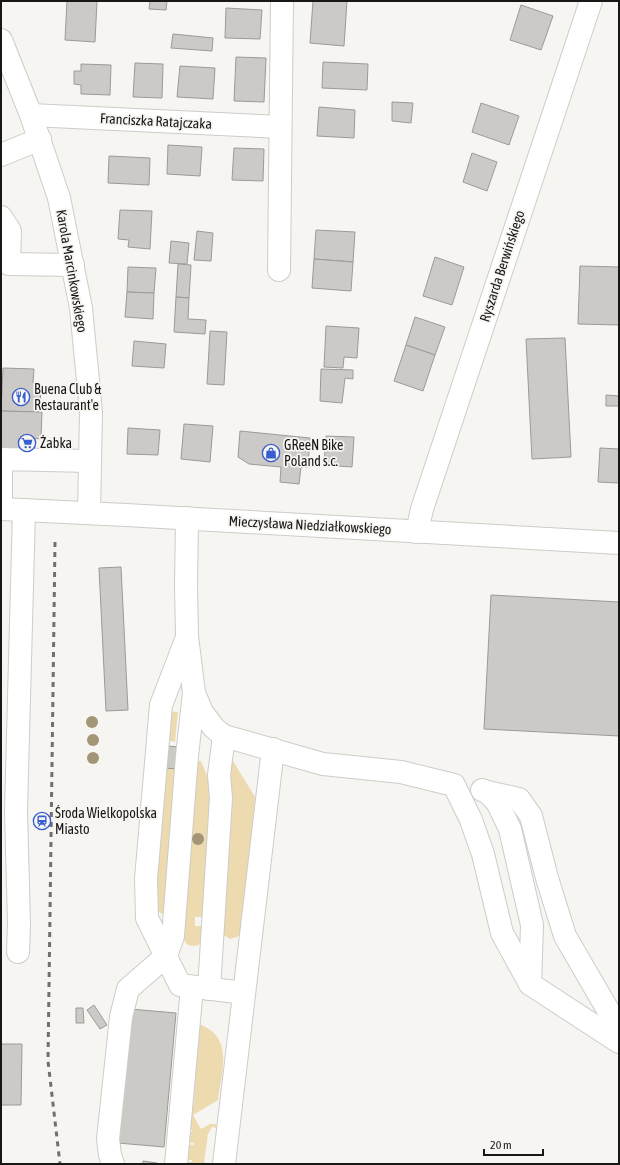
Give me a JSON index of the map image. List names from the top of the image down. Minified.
{"streets":{"street":["Franciszka Ratajczaka","Ryszarda Berwińskiego","Karola Marcinkowskiego","Mieczysława Niedziałkowskiego"]},"crossings":[["Franciszka Ratajczaka","Karola Marcinkowskiego"],["Ryszarda Berwińskiego","Mieczysława Niedziałkowskiego"],["Karola Marcinkowskiego","Mieczysława Niedziałkowskiego"]],"places":{"restaurant":["Buena Club & Restaurant'e"],"supermarket":["Żabka"],"shop":["GReeN Bike Poland s.c."],"station":["Środa Wielkopolska Miasto"]},"scale_bar":"20 m"}
